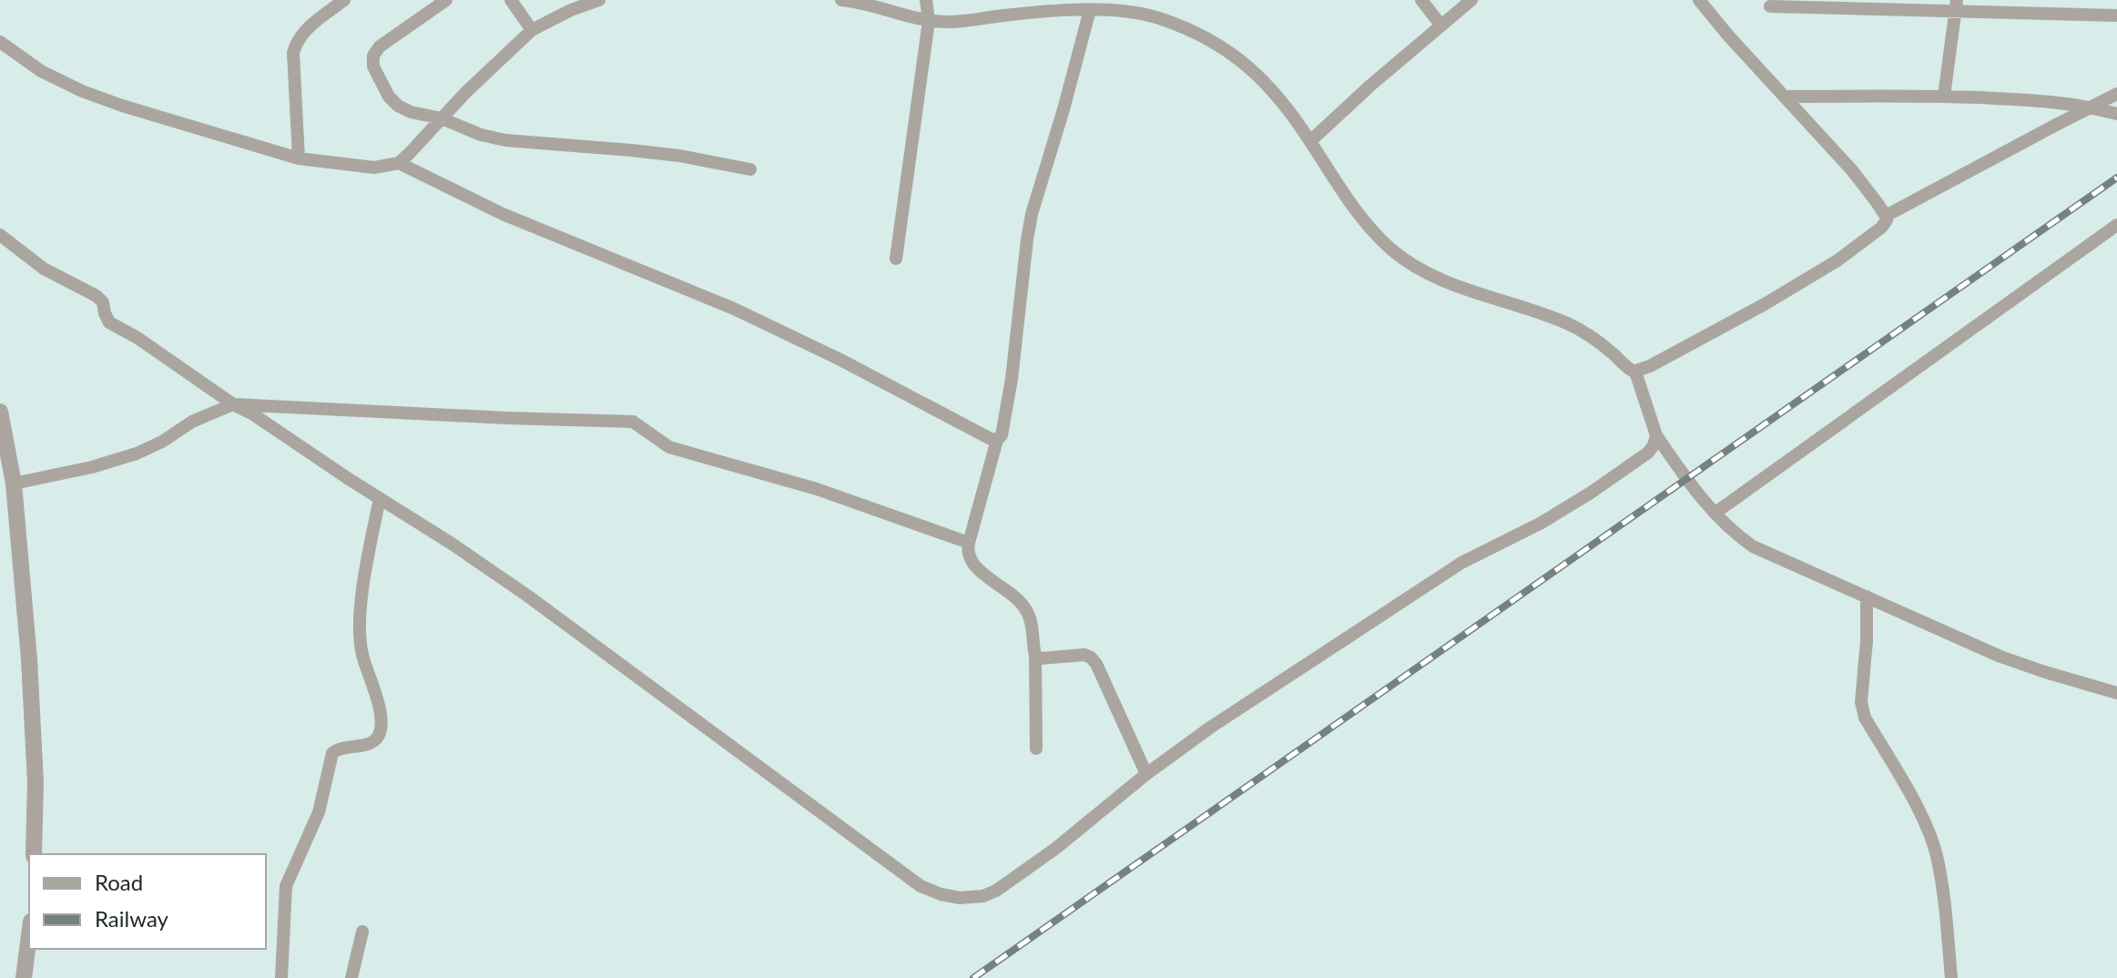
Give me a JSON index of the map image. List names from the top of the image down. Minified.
{"legend":["Road","Railway"]}
